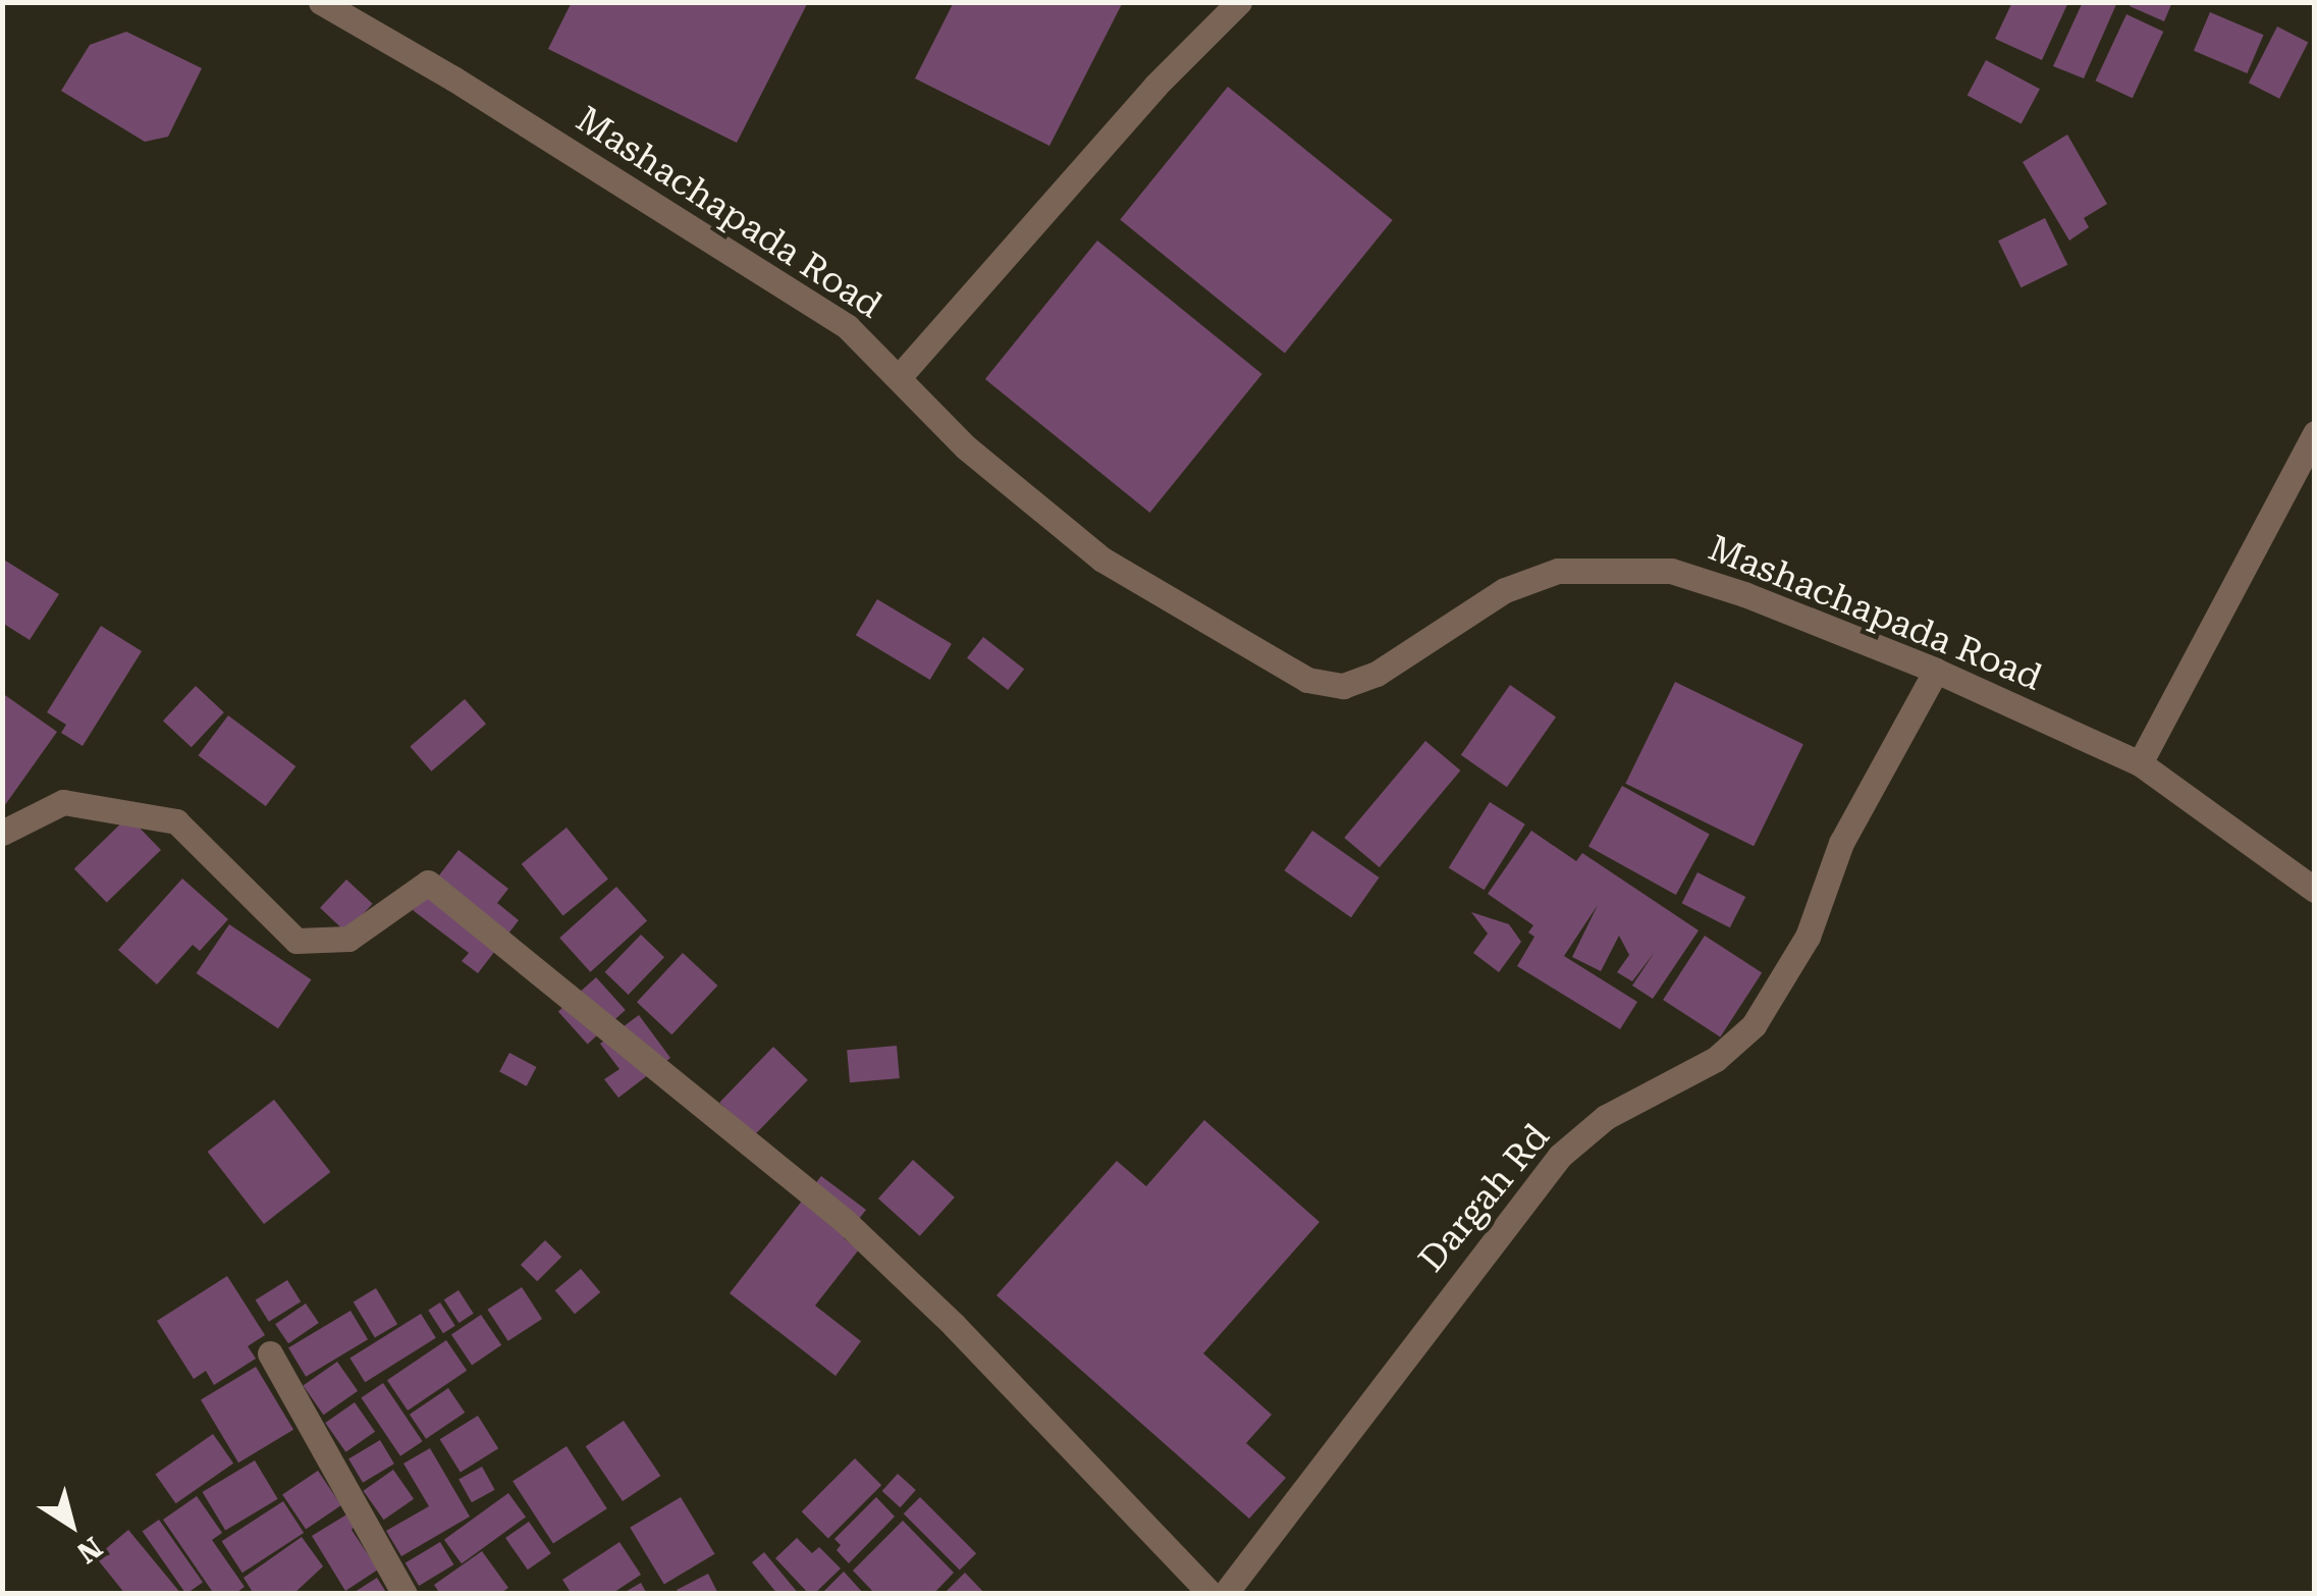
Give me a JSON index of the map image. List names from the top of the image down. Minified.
{"streets":{"street":["Mashachapada Road","Dargah Rd"]},"crossings":[["Mashachapada Road","Dargah Rd"]],"north":"bottom right"}
